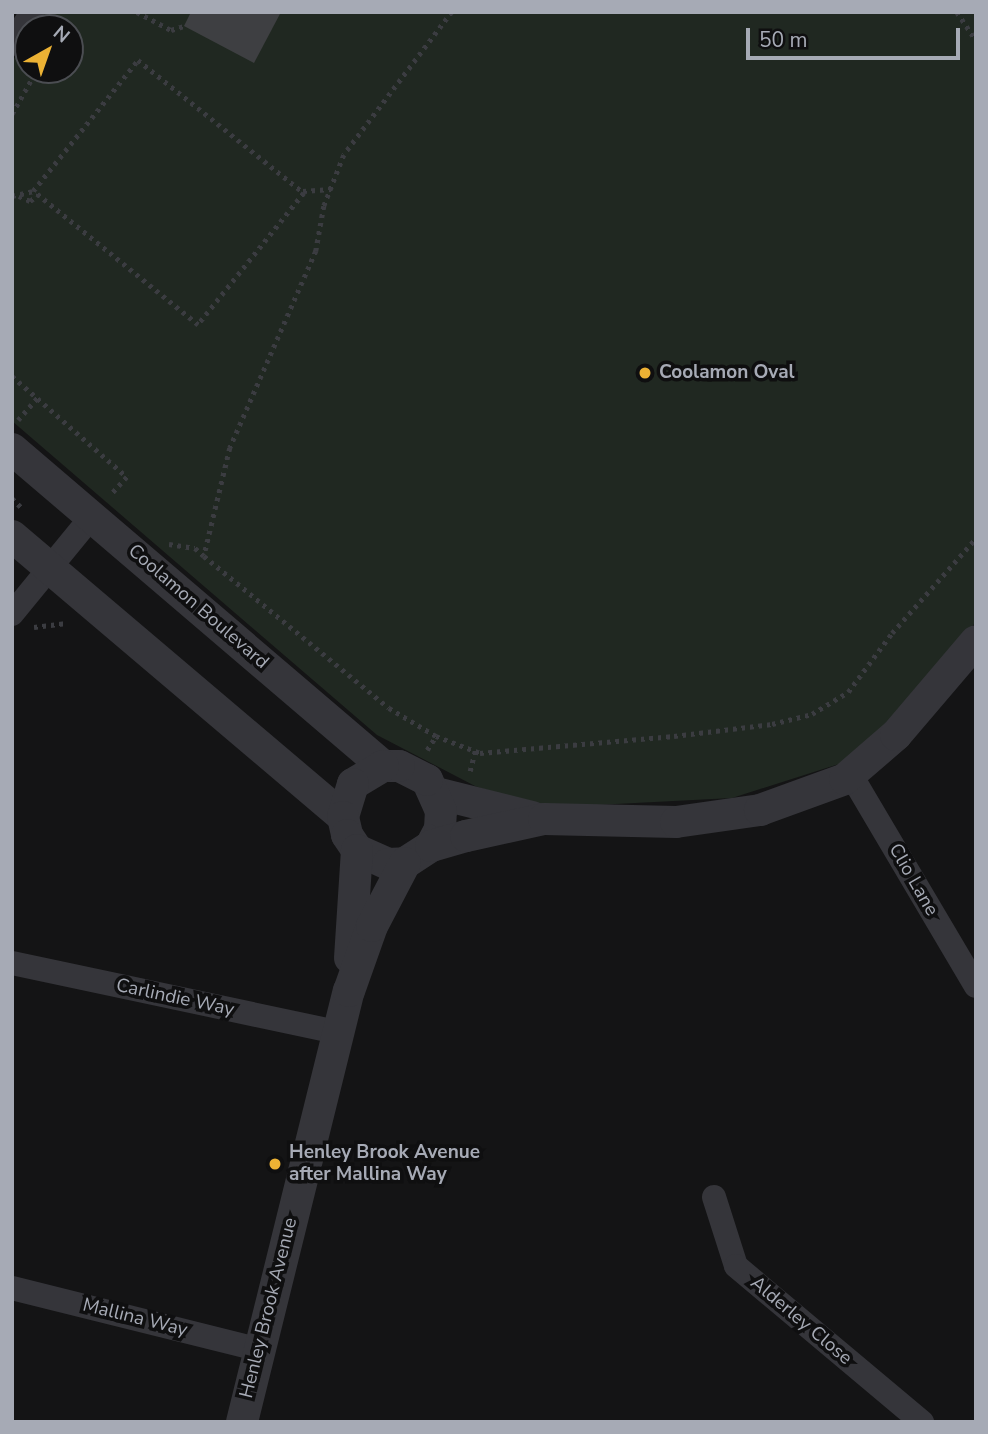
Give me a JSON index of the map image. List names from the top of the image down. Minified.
{"streets":{"street":["Coolamon Boulevard","Clio Lane","Carlindie Way","Henley Brook Avenue","Mallina Way","Alderley Close"]},"crossings":[["Coolamon Boulevard","Henley Brook Avenue"],["Carlindie Way","Henley Brook Avenue"],["Henley Brook Avenue","Mallina Way"]],"places":["Coolamon Oval","Henley Brook Avenue after Mallina Way"],"scale_bar":"50 m","north":"top right"}
